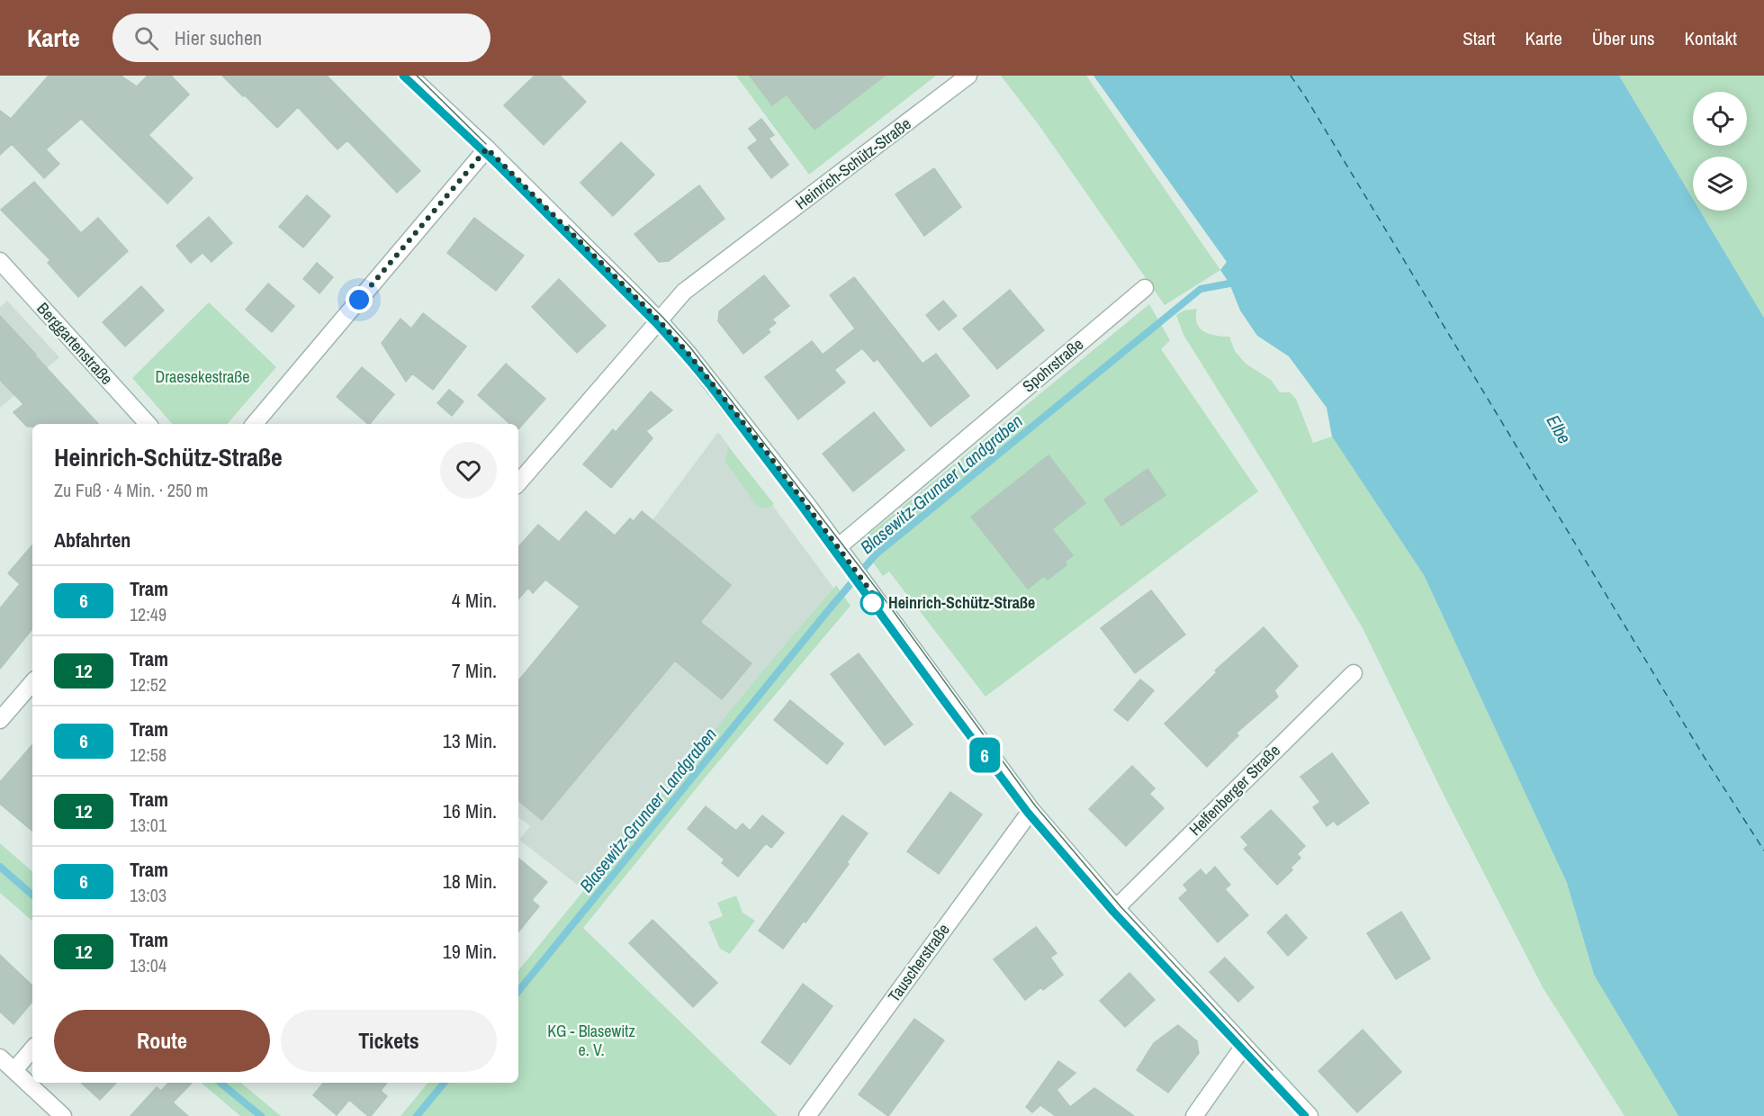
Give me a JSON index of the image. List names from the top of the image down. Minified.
{"streets":{"street":["Heinrich-Schütz-Straße","Berggartenstraße","Spohrstraße","Helfenberger Straße","Tauscherstraße"]},"water":["Elbe","Blasewitz‐Grunaer Landgraben"],"parks":["Draesekestraße","KG - Blasewitz e. V."],"places":["Heinrich-Schütz-Straße"],"lines":["tram line 6"],"page":{"header":"Karte","search":"Hier suchen","nav":["Start","Karte","Über uns","Kontakt"],"on_map":"6","heading":[["Heinrich-Schütz-Straße","Zu Fuß · 4 Min. · 250 m"],"Abfahrten"],"list":[{"mark":"6","name":"Tram","note":"12:49","value":"4 Min."},{"mark":"12","name":"Tram","note":"12:52","value":"7 Min."},{"mark":"6","name":"Tram","note":"12:58","value":"13 Min."},{"mark":"12","name":"Tram","note":"13:01","value":"16 Min."},{"mark":"6","name":"Tram","note":"13:03","value":"18 Min."},{"mark":"12","name":"Tram","note":"13:04","value":"19 Min."}],"buttons":["Route","Tickets"]}}
